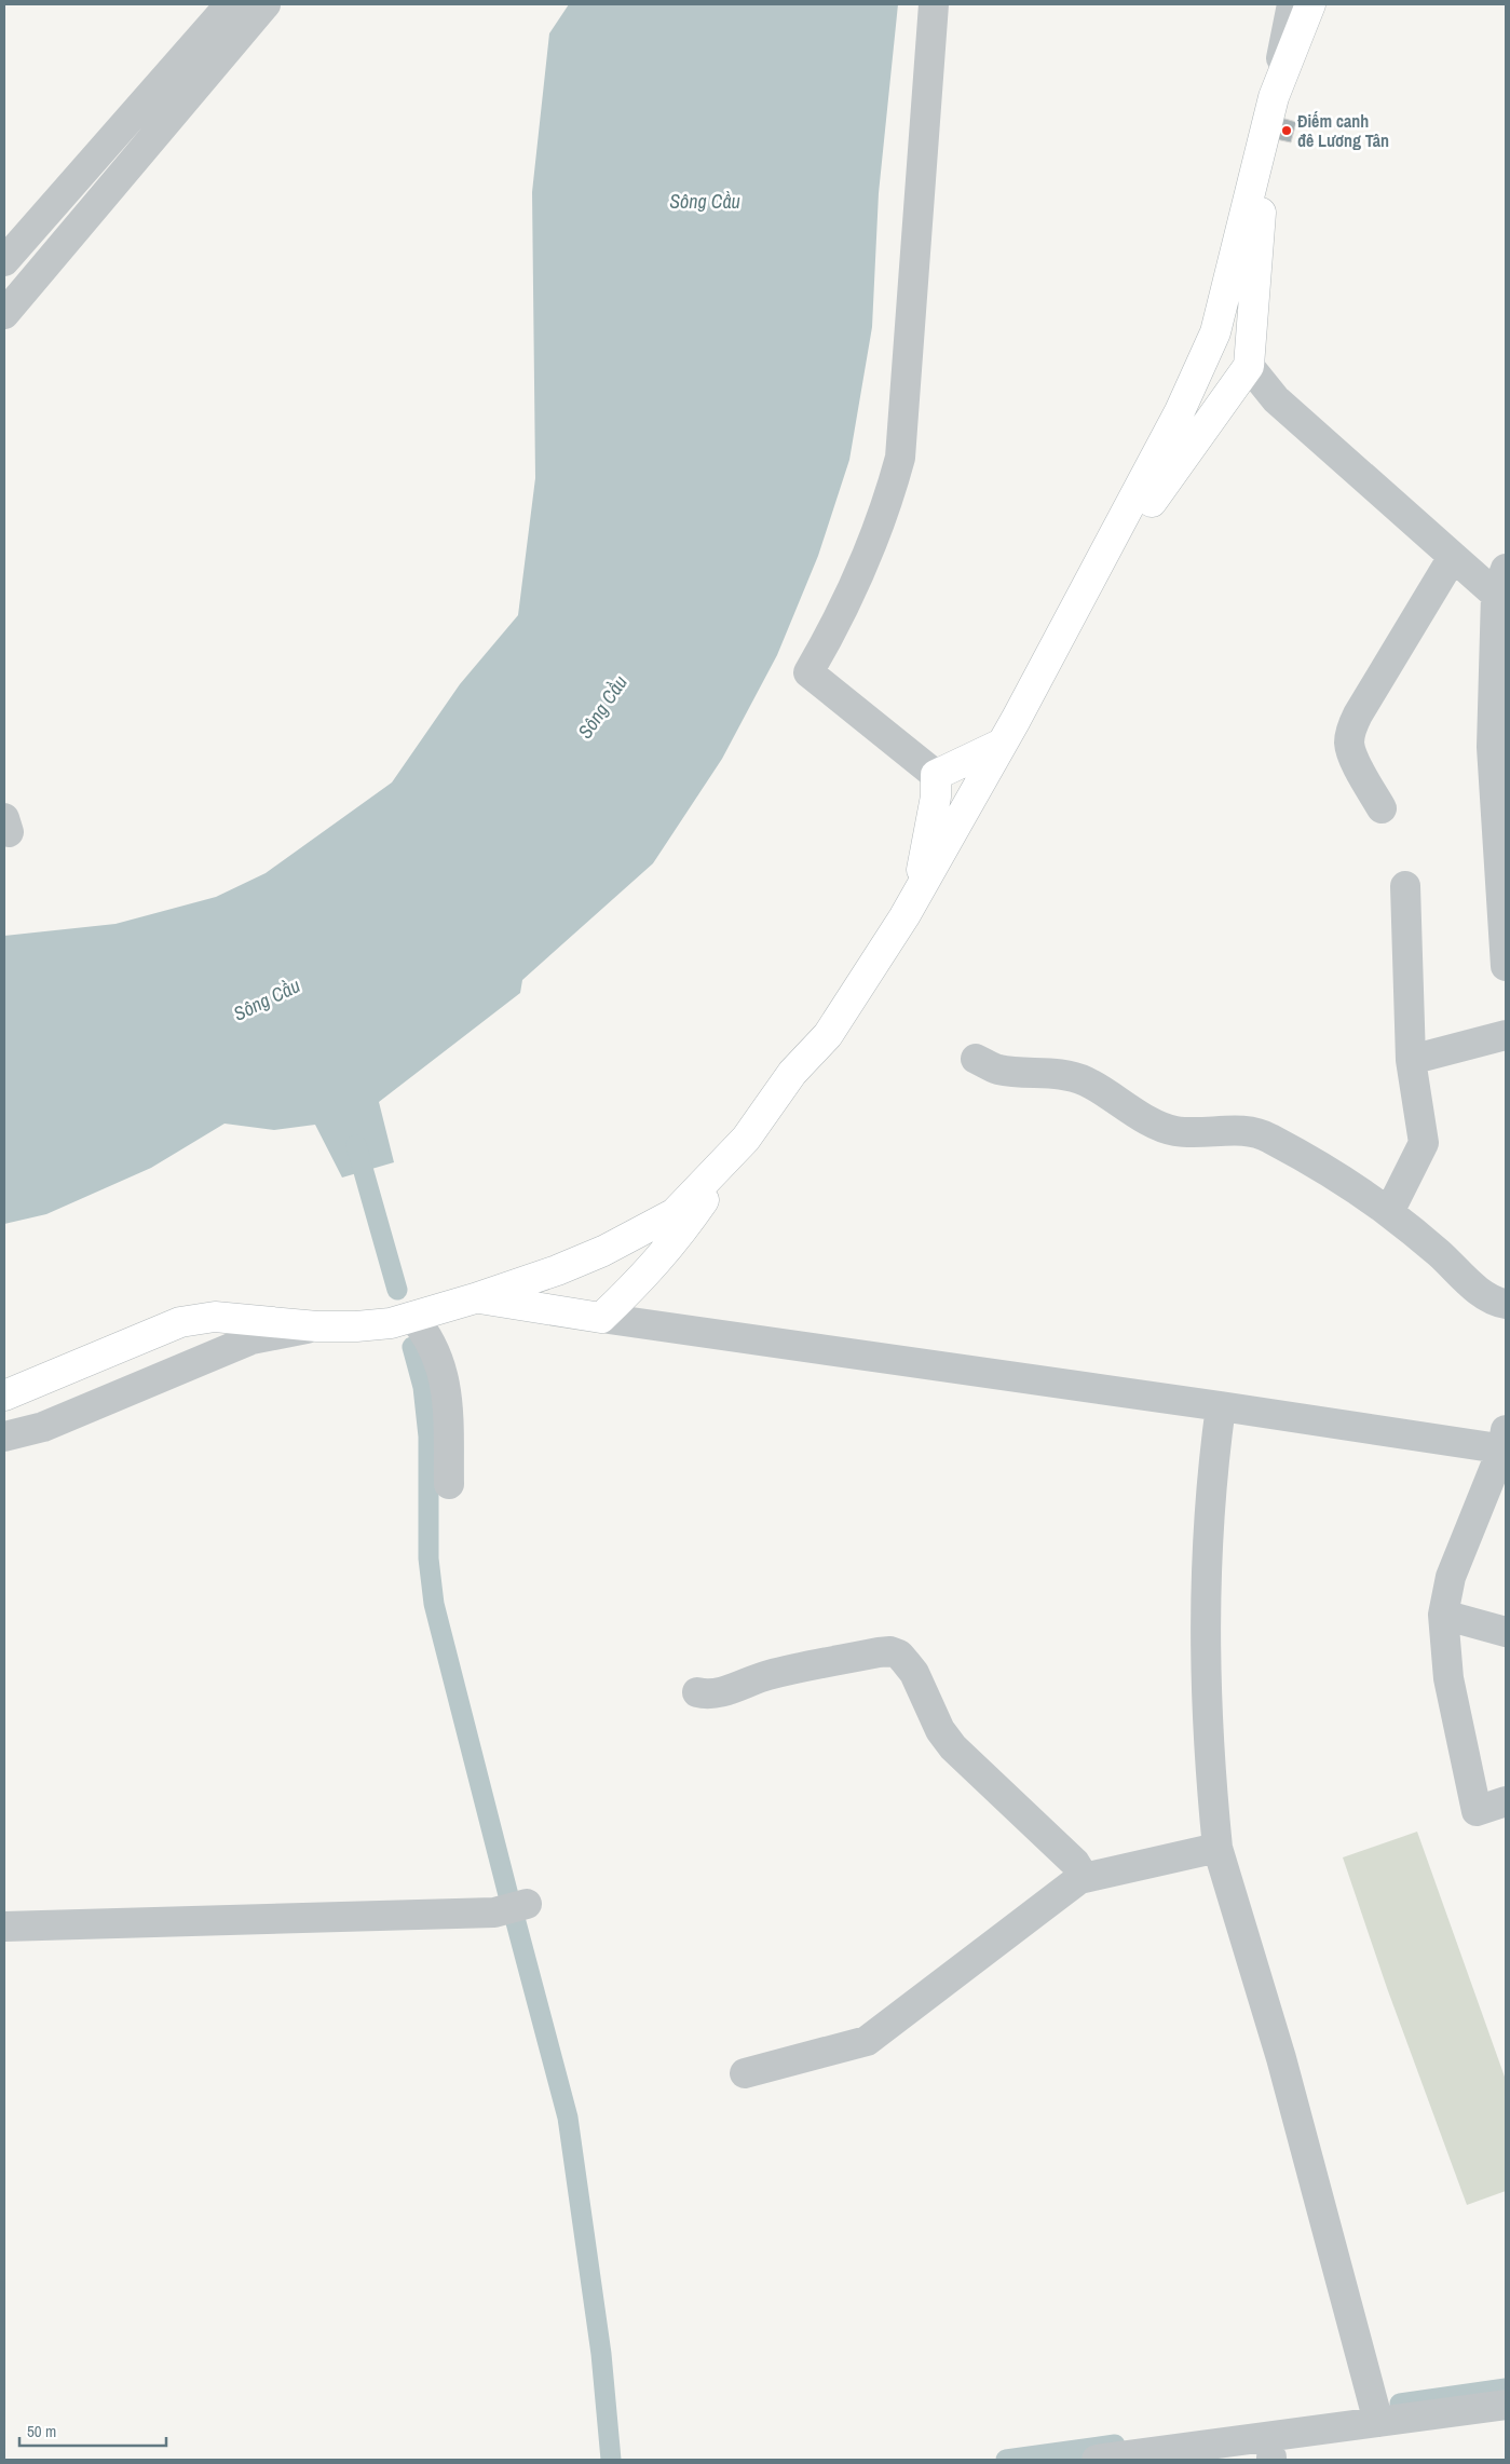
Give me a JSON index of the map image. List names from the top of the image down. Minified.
{"water":["Sông Cầu"],"places":["Điếm canh đê Lương Tân"],"scale_bar":"50 m"}
